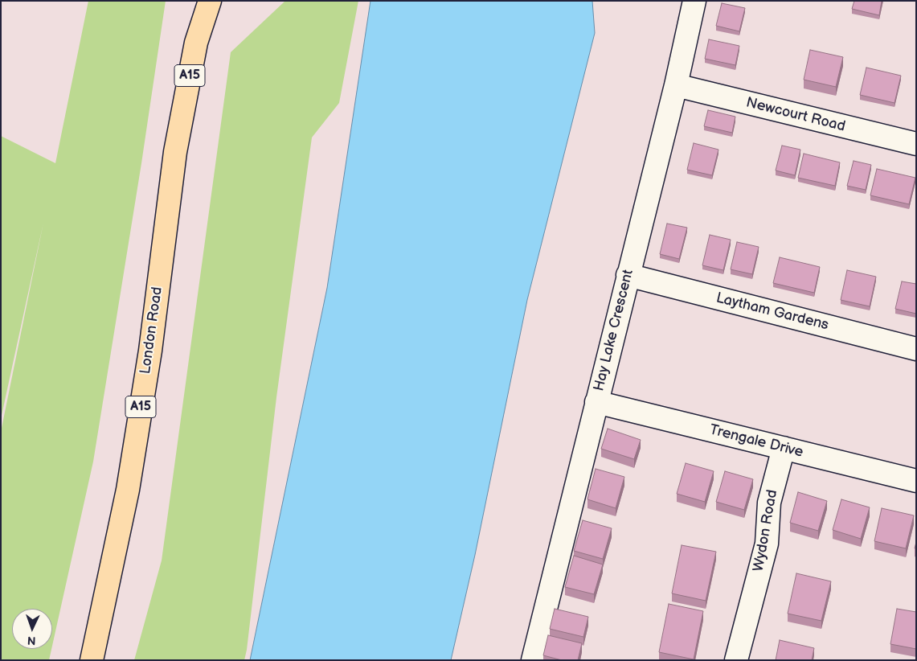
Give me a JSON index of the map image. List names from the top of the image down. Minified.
{"streets":{"main road":["A15","London Road"],"street":["Newcourt Road","Laytham Gardens","Hay Lake Crescent","Trengale Drive","Wydon Road"]},"crossings":[["Newcourt Road","Hay Lake Crescent"],["Laytham Gardens","Hay Lake Crescent"],["Hay Lake Crescent","Trengale Drive"],["Trengale Drive","Wydon Road"]],"north":"bottom"}
